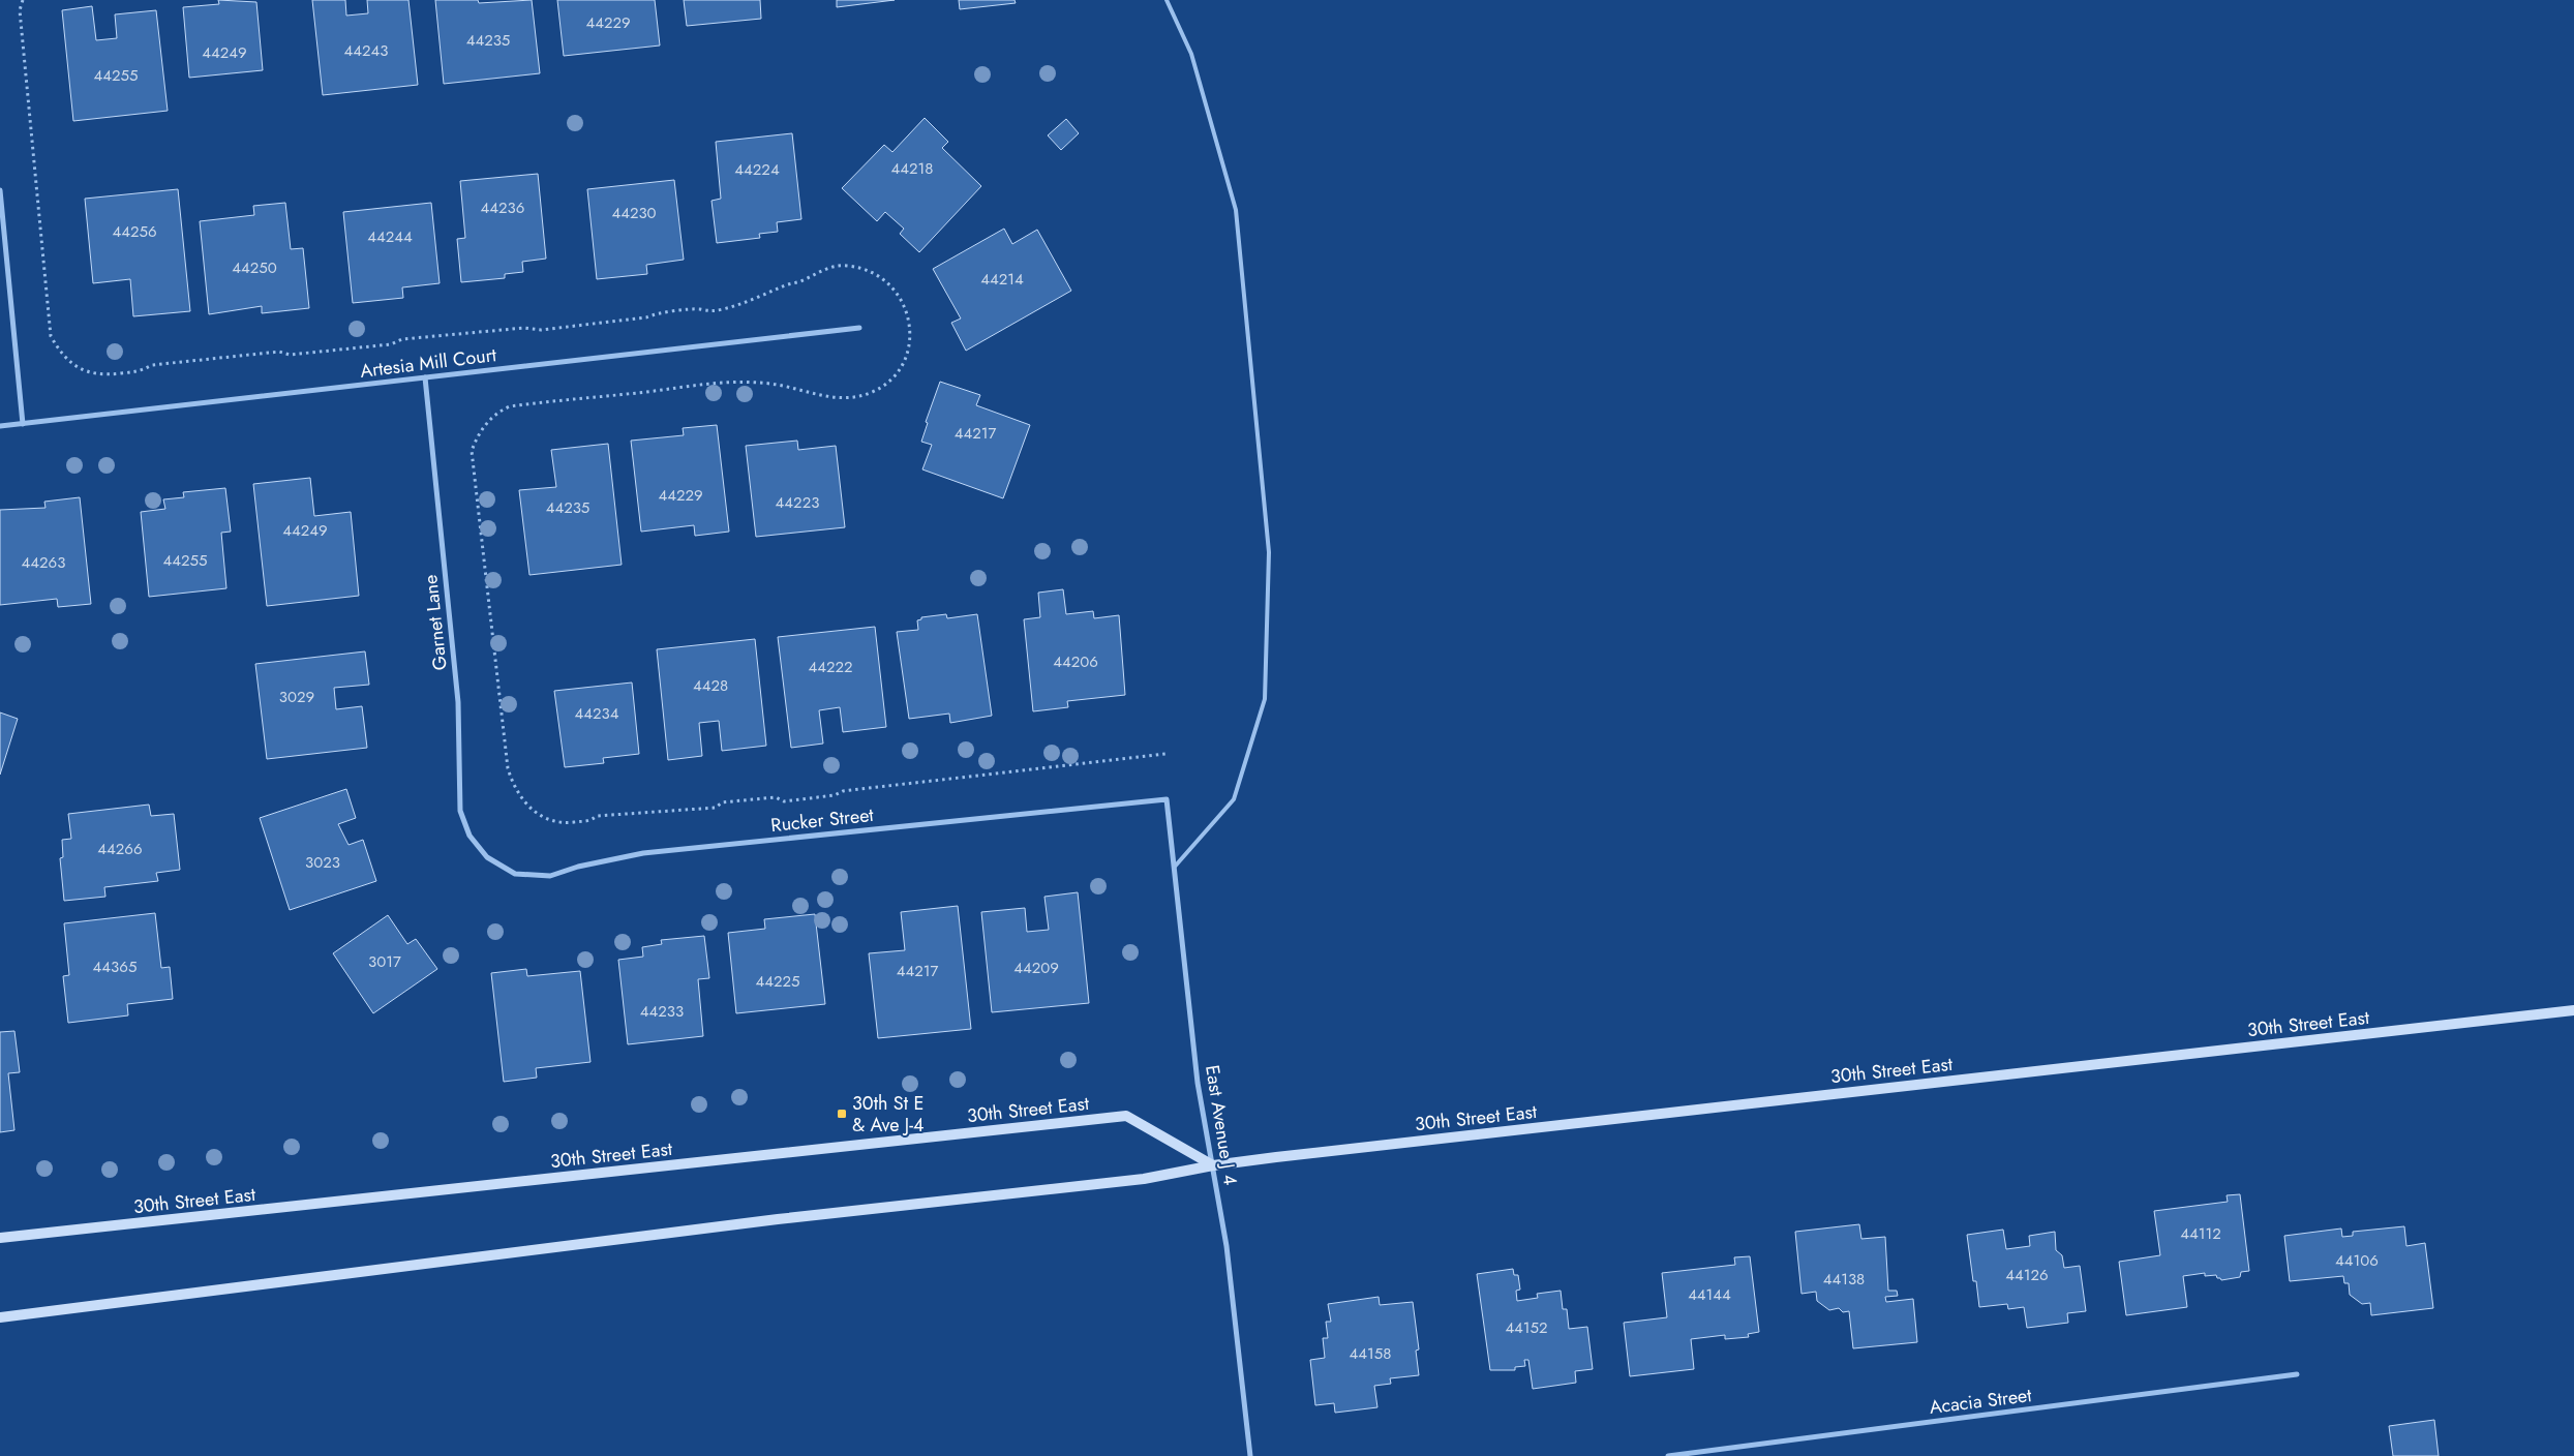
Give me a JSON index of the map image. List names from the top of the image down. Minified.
{"streets":{"main road":["30th Street East"],"street":["Artesia Mill Court","Garnet Lane","Rucker Street","East Avenue J 4","Acacia Street"]},"crossings":[["Artesia Mill Court","Garnet Lane"],["Garnet Lane","Rucker Street"],["Rucker Street","East Avenue J 4"],["30th Street East","East Avenue J 4"]],"places":{"transit":["30th St E & Ave J-4"]},"house_numbers":["44229","44235","44243","44249","44255","44218","44224","44236","44230","44256","44244","44250","44214","44217","44229","44223","44235","44249","44255","44263","44206","44222","4428","3029","44234","44266","3023","3017","44365","44209","44217","44225","44233","44112","44106","44126","44138","44144","44152","44158"]}
